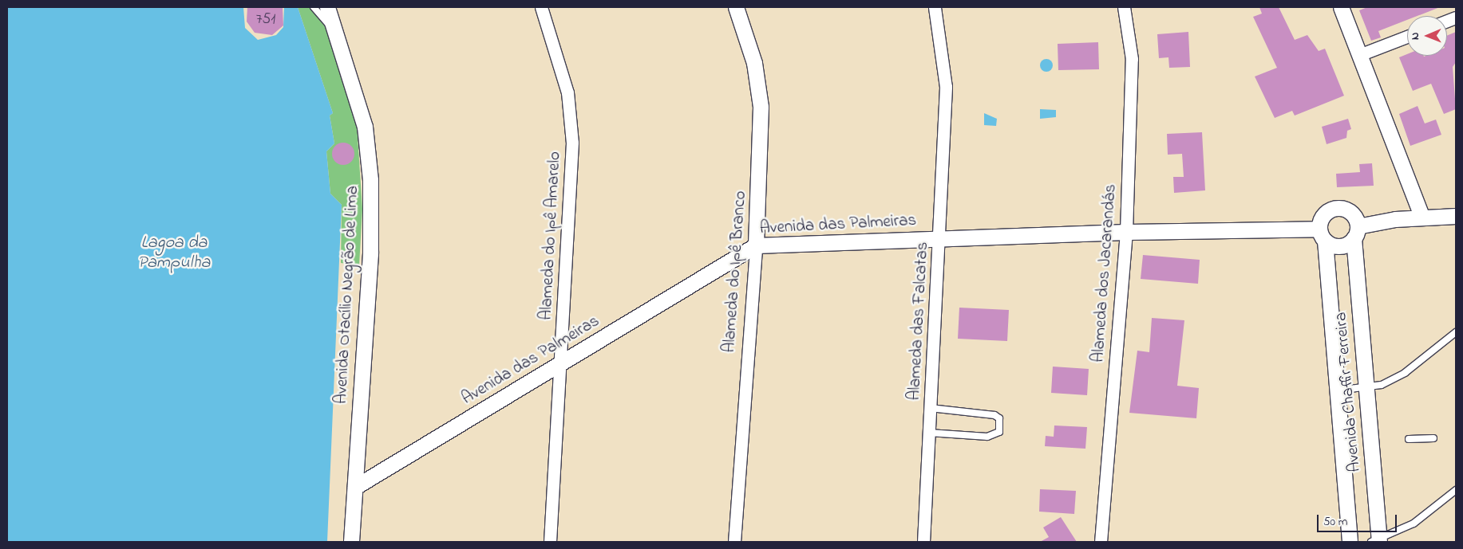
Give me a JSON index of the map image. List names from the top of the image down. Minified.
{"streets":{"street":["Avenida das Palmeiras","Alameda do Ipê Amarelo","Alameda do Ipê Branco","Alameda dos Jacarandás","Avenida Otacílio Negrão de Lima","Alameda das Falcatas","Avenida Chaffir Ferreira"]},"crossings":[["Avenida das Palmeiras","Alameda do Ipê Amarelo"],["Avenida das Palmeiras","Alameda do Ipê Branco"],["Avenida das Palmeiras","Alameda dos Jacarandás"],["Avenida das Palmeiras","Avenida Otacílio Negrão de Lima"],["Avenida das Palmeiras","Alameda das Falcatas"],["Avenida das Palmeiras","Avenida Chaffir Ferreira"]],"water":["Lagoa da Pampulha"],"house_numbers":["751"],"scale_bar":"50 m","north":"left"}
